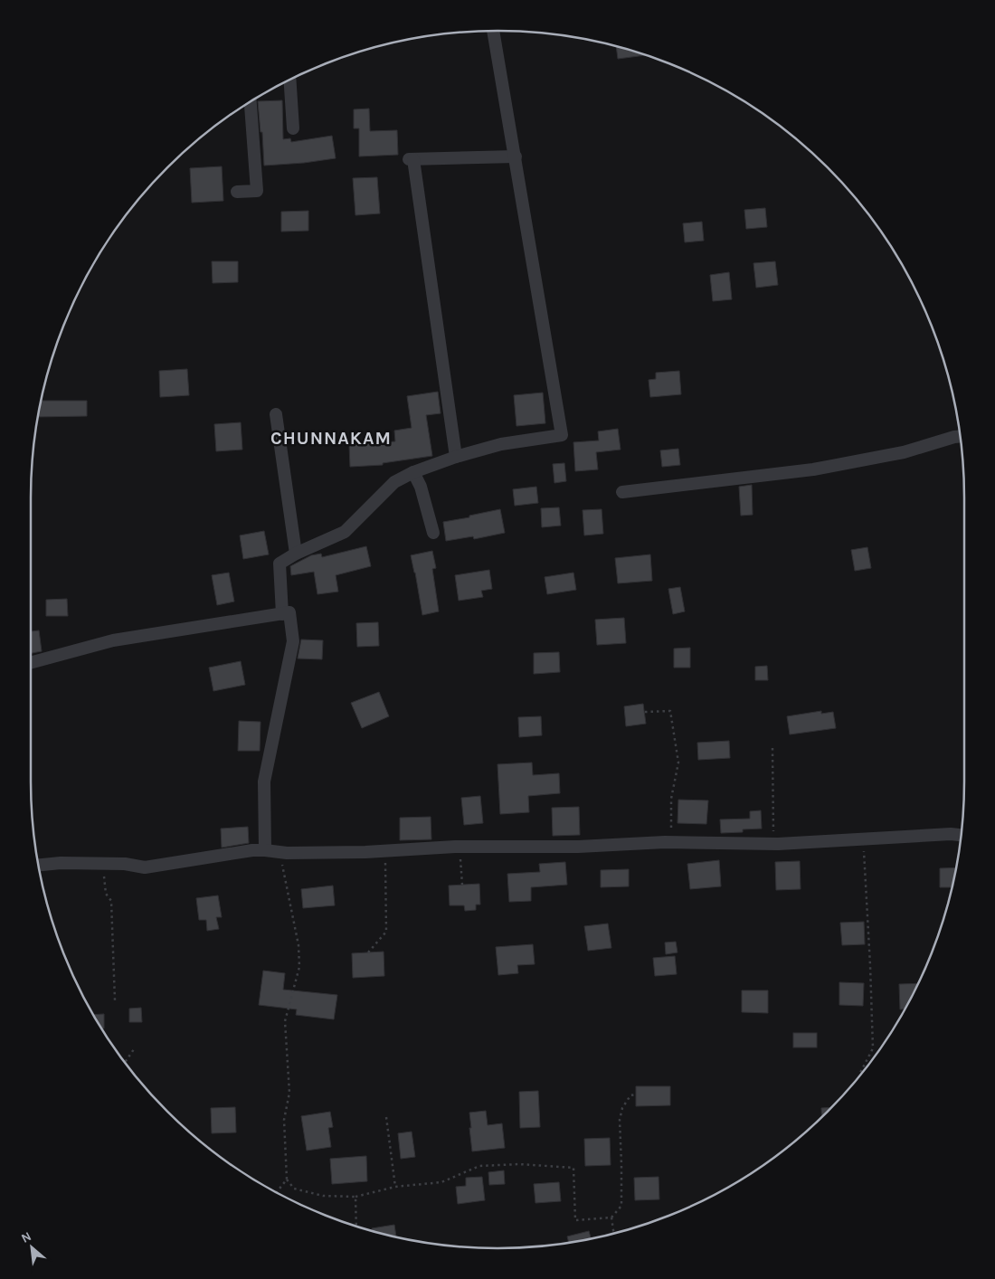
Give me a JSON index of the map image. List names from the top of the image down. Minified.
{"districts":["CHUNNAKAM"],"north":"top left"}
